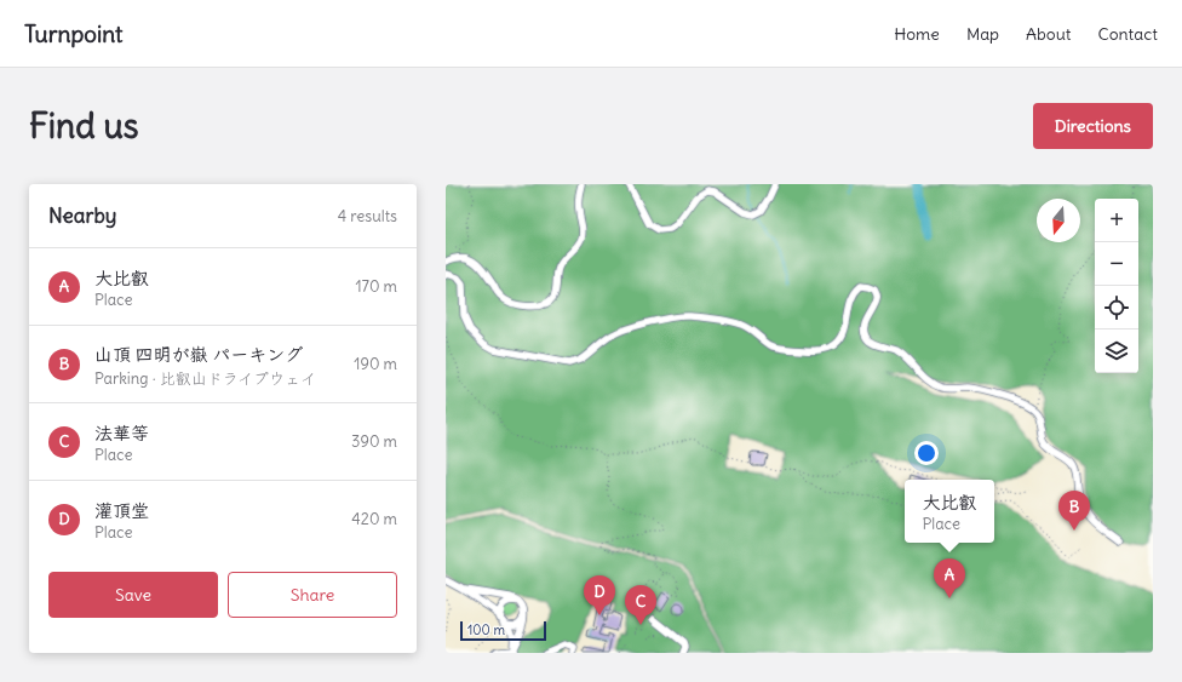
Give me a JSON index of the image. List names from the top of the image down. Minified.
{"scale_bar":"100 m","north":"bottom","page":{"header":"Turnpoint","nav":["Home","Map","About","Contact"],"buttons":["Directions",["Save","Share"]],"title":"Find us","heading":["Nearby","4 results"],"map_buttons":["+","−"],"list":[{"mark":"A","name":"大比叡","note":"Place","value":"170 m"},{"mark":"B","name":"山頂 四明が嶽 パーキング","note":"Parking · 比叡山ドライブウェイ","value":"190 m"},{"mark":"C","name":"法華等","note":"Place","value":"390 m"},{"mark":"D","name":"灌頂堂","note":"Place","value":"420 m"}],"popup":["大比叡","Place"],"pins":["B","A","D","C"],"scale":"100 m"}}
